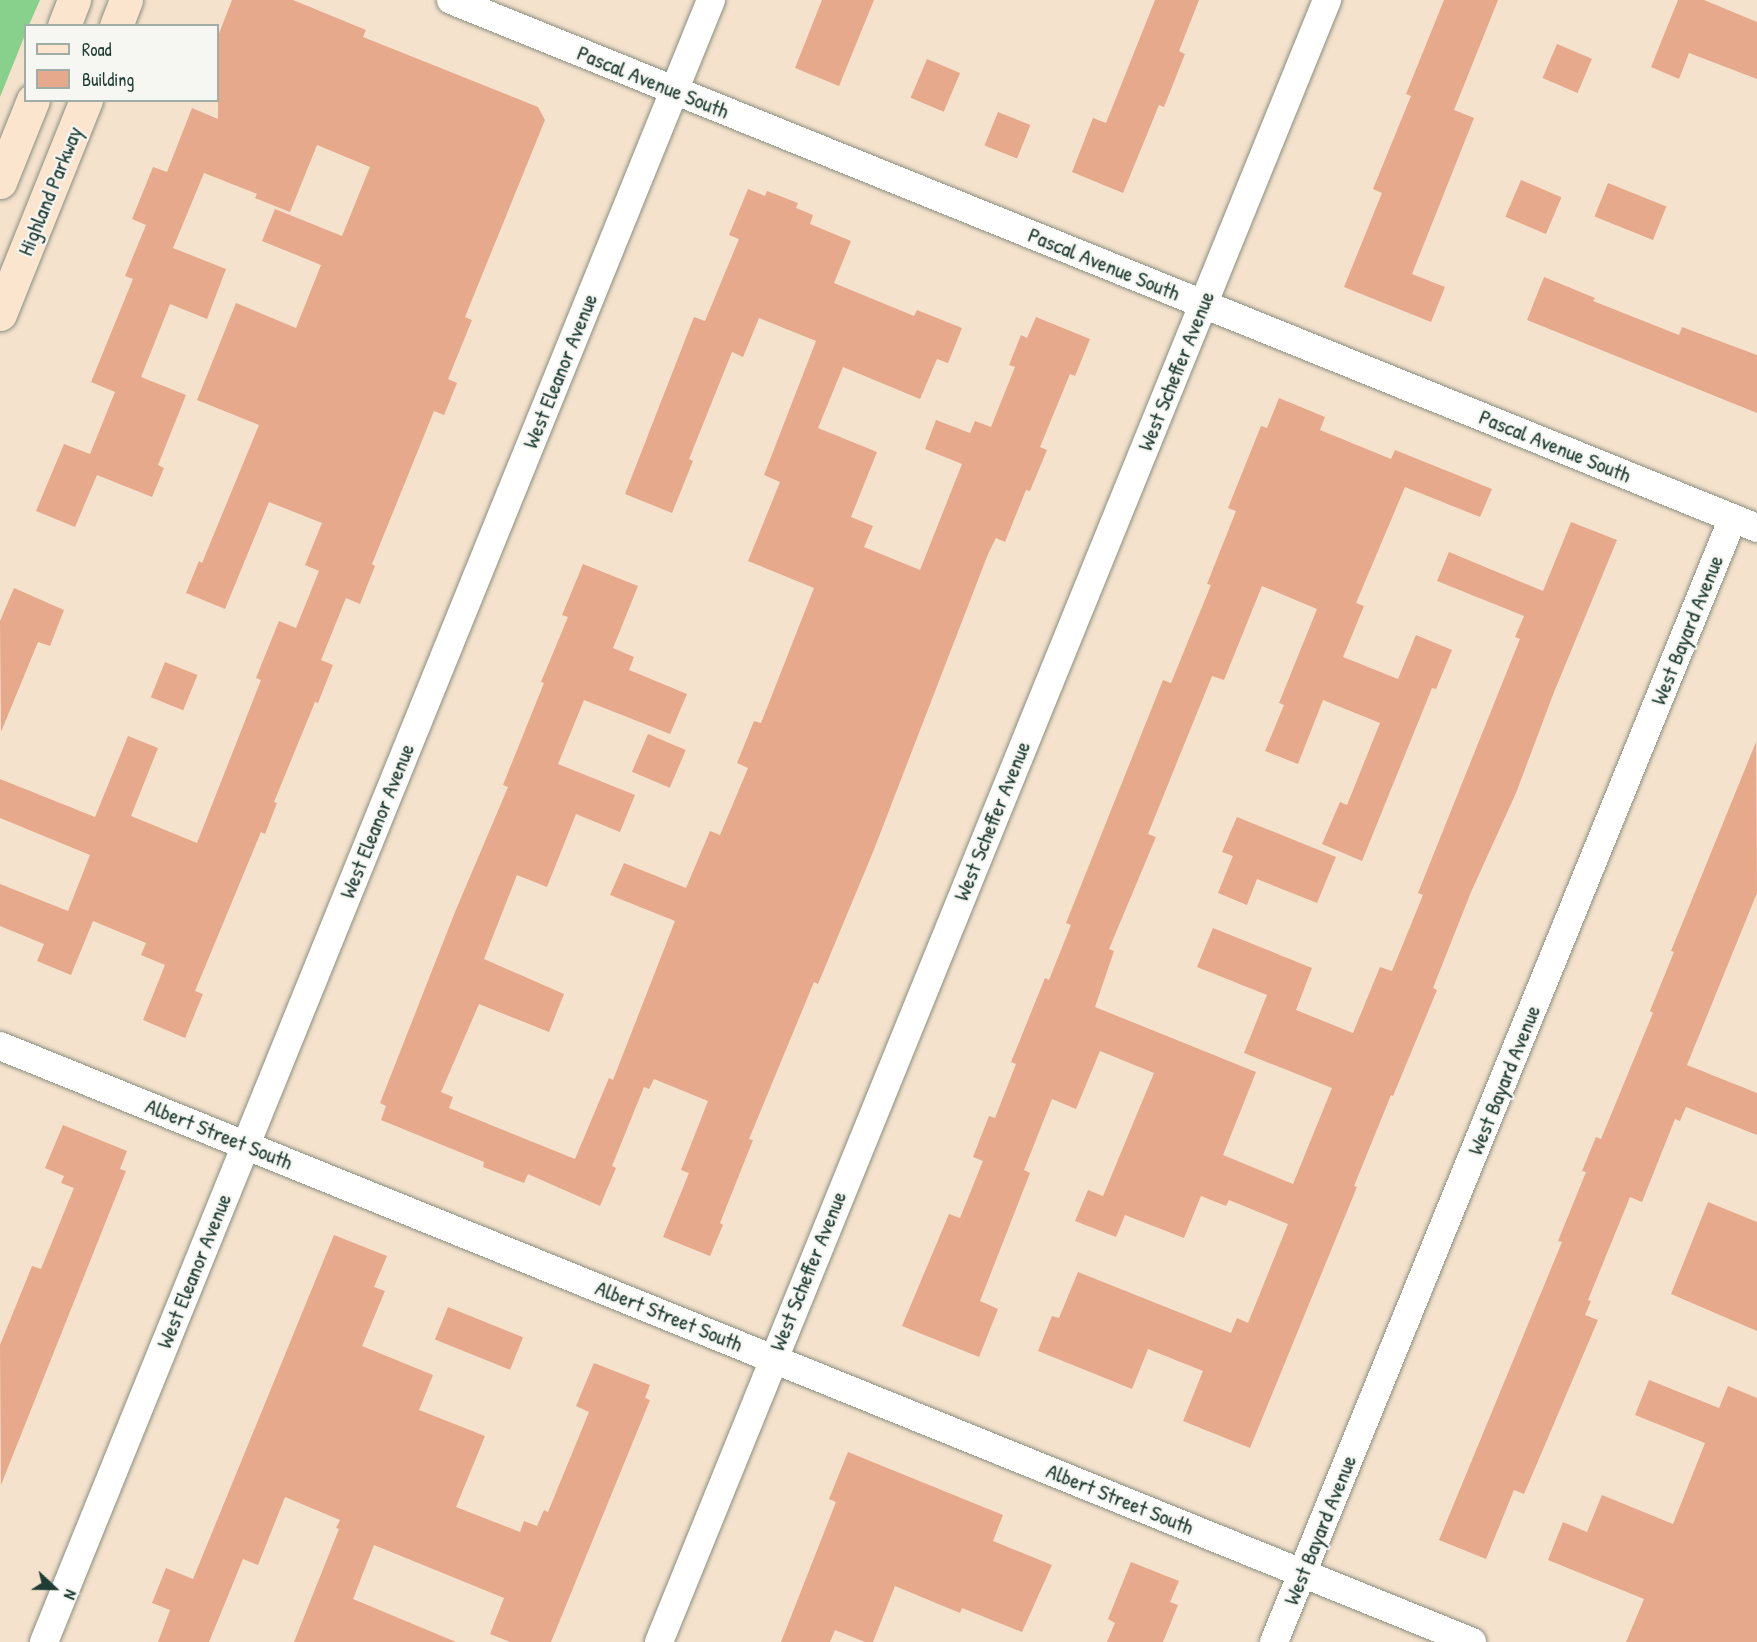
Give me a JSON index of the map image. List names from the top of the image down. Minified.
{"streets":{"street":["Pascal Avenue South","Highland Parkway","West Eleanor Avenue","West Scheffer Avenue","West Bayard Avenue","Albert Street South"]},"crossings":[["Pascal Avenue South","West Eleanor Avenue"],["Pascal Avenue South","West Scheffer Avenue"],["Pascal Avenue South","West Bayard Avenue"],["West Eleanor Avenue","Albert Street South"],["West Scheffer Avenue","Albert Street South"],["West Bayard Avenue","Albert Street South"]],"legend":["Road","Building"],"north":"right"}
